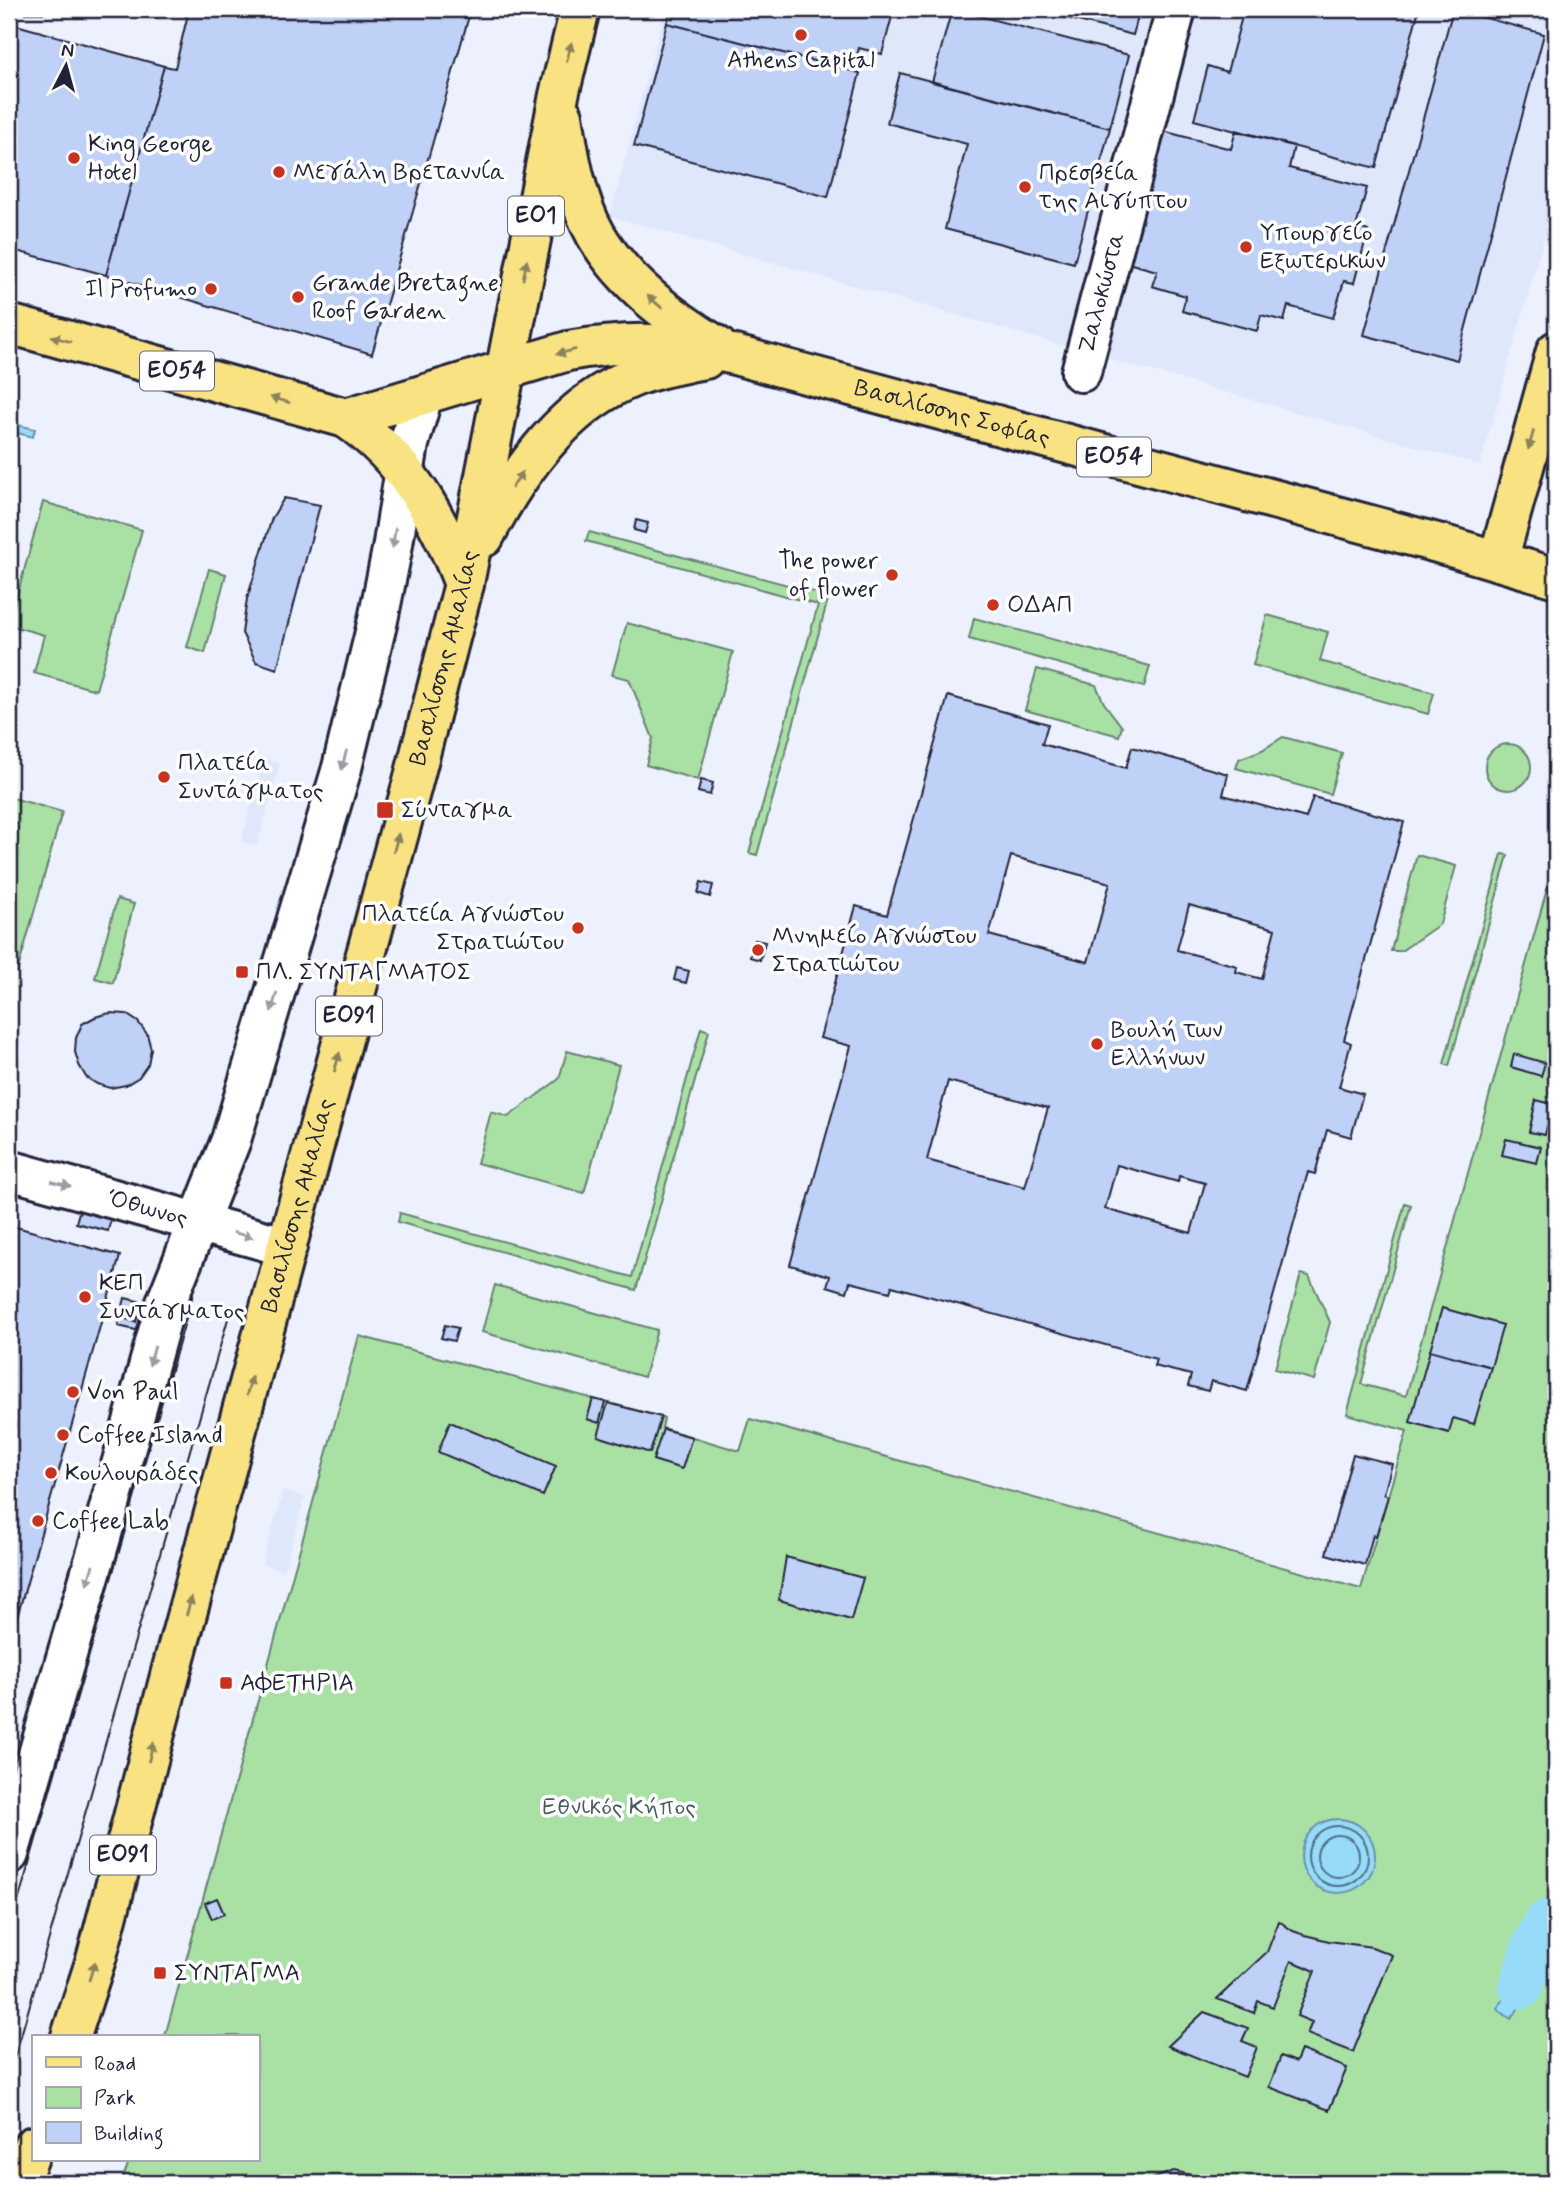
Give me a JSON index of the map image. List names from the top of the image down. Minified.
{"streets":{"main road":["ΕΟ1","ΕΟ54","Βασιλίσσης Σοφίας","Βασιλίσσης Αμαλίας","ΕΟ91"],"street":["Ζαλοκώστα","Όθωνος"]},"crossings":[["ΕΟ1","ΕΟ54"],["ΕΟ1","Βασιλίσσης Σοφίας"],["ΕΟ1","Βασιλίσσης Αμαλίας"],["ΕΟ54","Βασιλίσσης Σοφίας"],["ΕΟ54","Βασιλίσσης Αμαλίας"],["Βασιλίσσης Σοφίας","Βασιλίσσης Αμαλίας"],["Βασιλίσσης Αμαλίας","Όθωνος"]],"one_way":["Βασιλίσσης Αμαλίας","Όθωνος"],"parks":["Εθνικός Κήπος"],"places":{"other":["Athens Capital","King George Hotel","Μεγάλη Βρεταννία","Πρεσβεία της Αιγύπτου","Υπουργείο Εξωτερικών","Il Profumo","Grande Bretagne Roof Garden","The power of flower","ΟΔΑΠ","Πλατεία Συντάγματος","Πλατεία Αγνώστου Στρατιώτου","Μνημείο Αγνώστου Στρατιώτου","Βουλή των Ελλήνων","ΚΕΠ Συντάγματος","Von Paul","Coffee Island","Κουλουράδες","Coffee Lab"],"transit":["Σύνταγμα","ΠΛ. ΣΥΝΤΑΓΜΑΤΟΣ","ΑΦΕΤΗΡΙΑ","ΣΥΝΤΑΓΜΑ"]},"legend":["Road","Park","Building"],"north":"top"}
